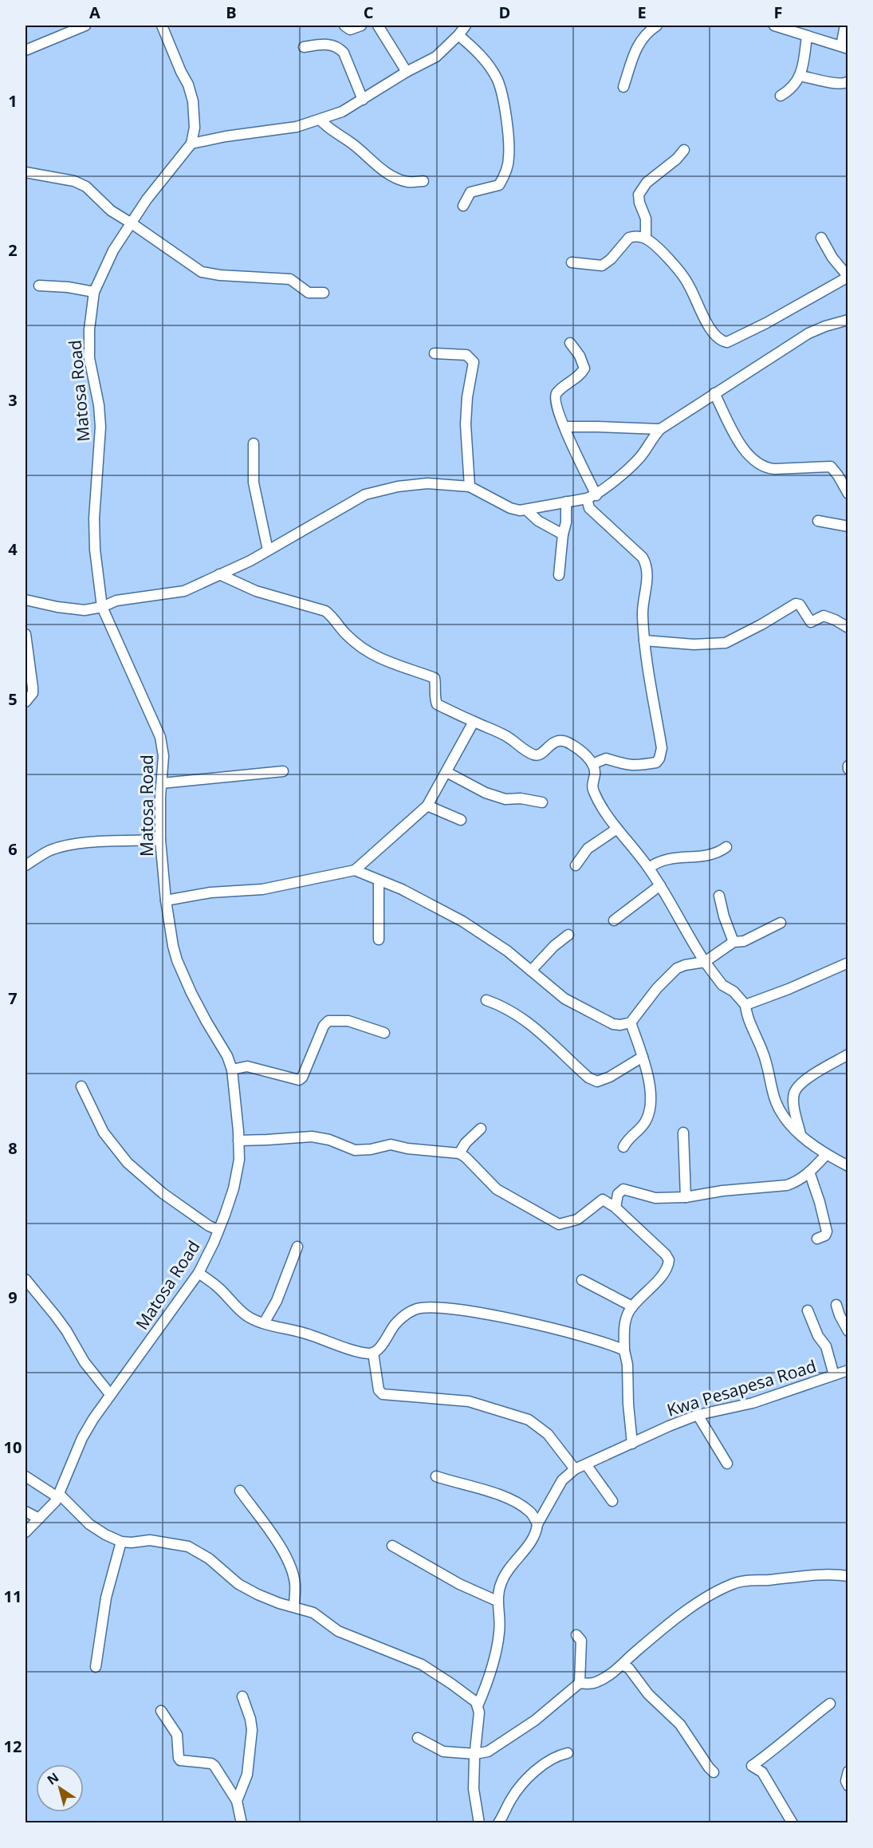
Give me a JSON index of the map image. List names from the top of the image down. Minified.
{"streets":{"street":["Matosa Road","Kwa Pesapesa Road"]},"north":"top left","grid":{"columns":["A","B","C","D","E","F"],"rows":["1","2","3","4","5","6","7","8","9","10","11","12"]}}
